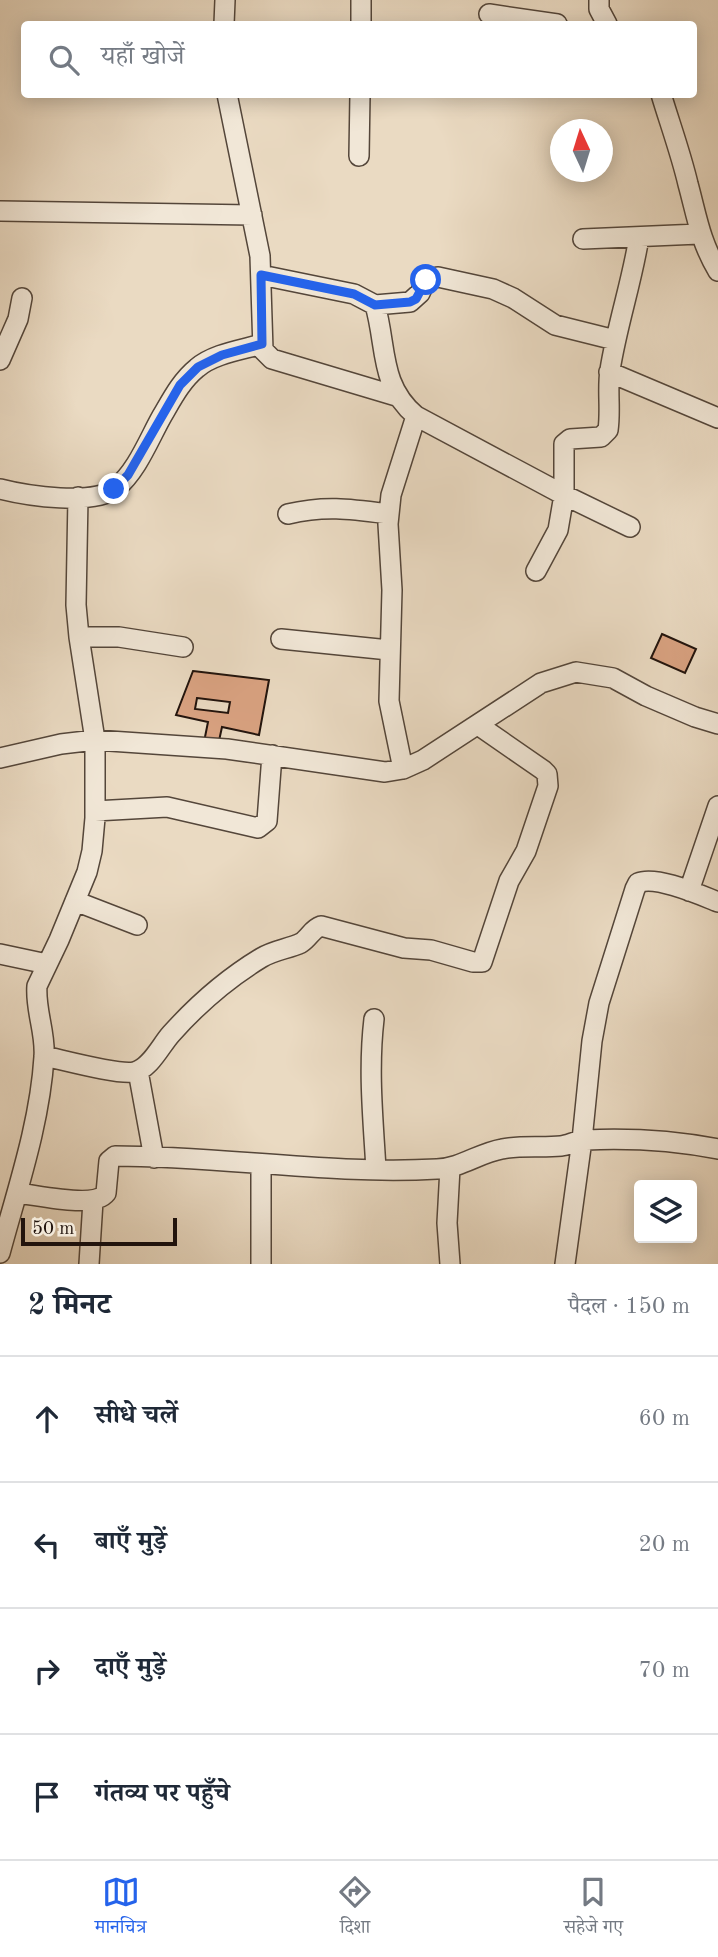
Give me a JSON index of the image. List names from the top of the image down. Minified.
{"scale_bar":"50 m","north":"top","page":{"search":"यहाँ खोजें","scale":"50 m","heading":["2 मिनट","पैदल · 150 m"],"list":[["सीधे चलें","60 m"],["बाएँ मुड़ें","20 m"],["दाएँ मुड़ें","70 m"],"गंतव्य पर पहुँचे"],"nav":["मानचित्र","दिशा","सहेजे गए"]}}
